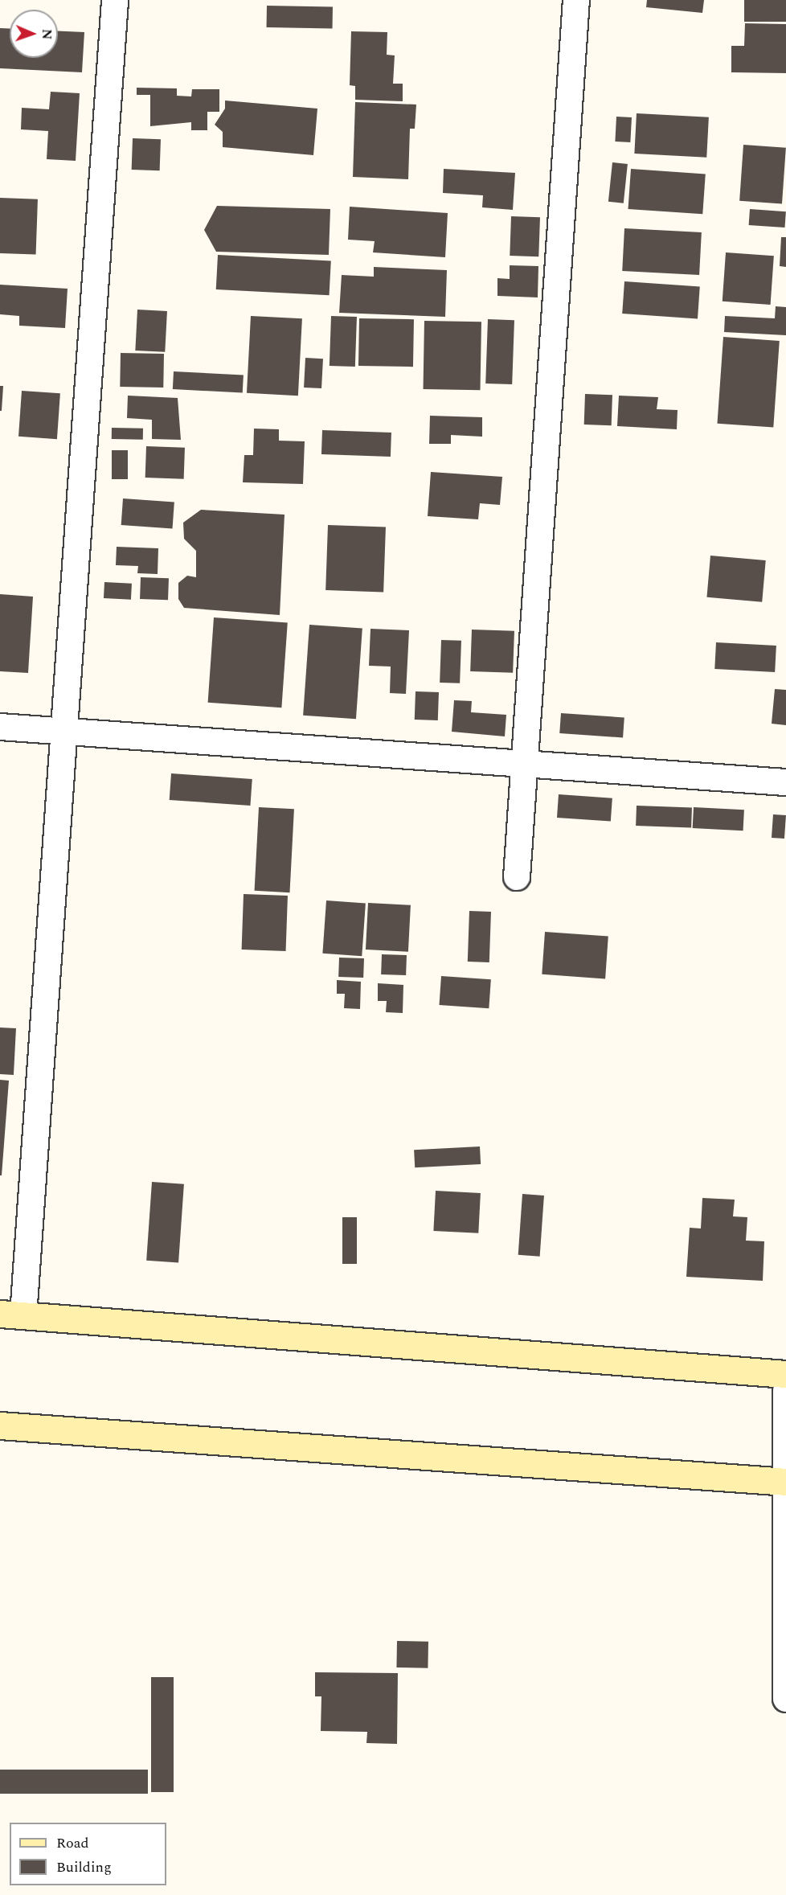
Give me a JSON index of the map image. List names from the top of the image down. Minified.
{"legend":["Road","Building"],"north":"right"}
